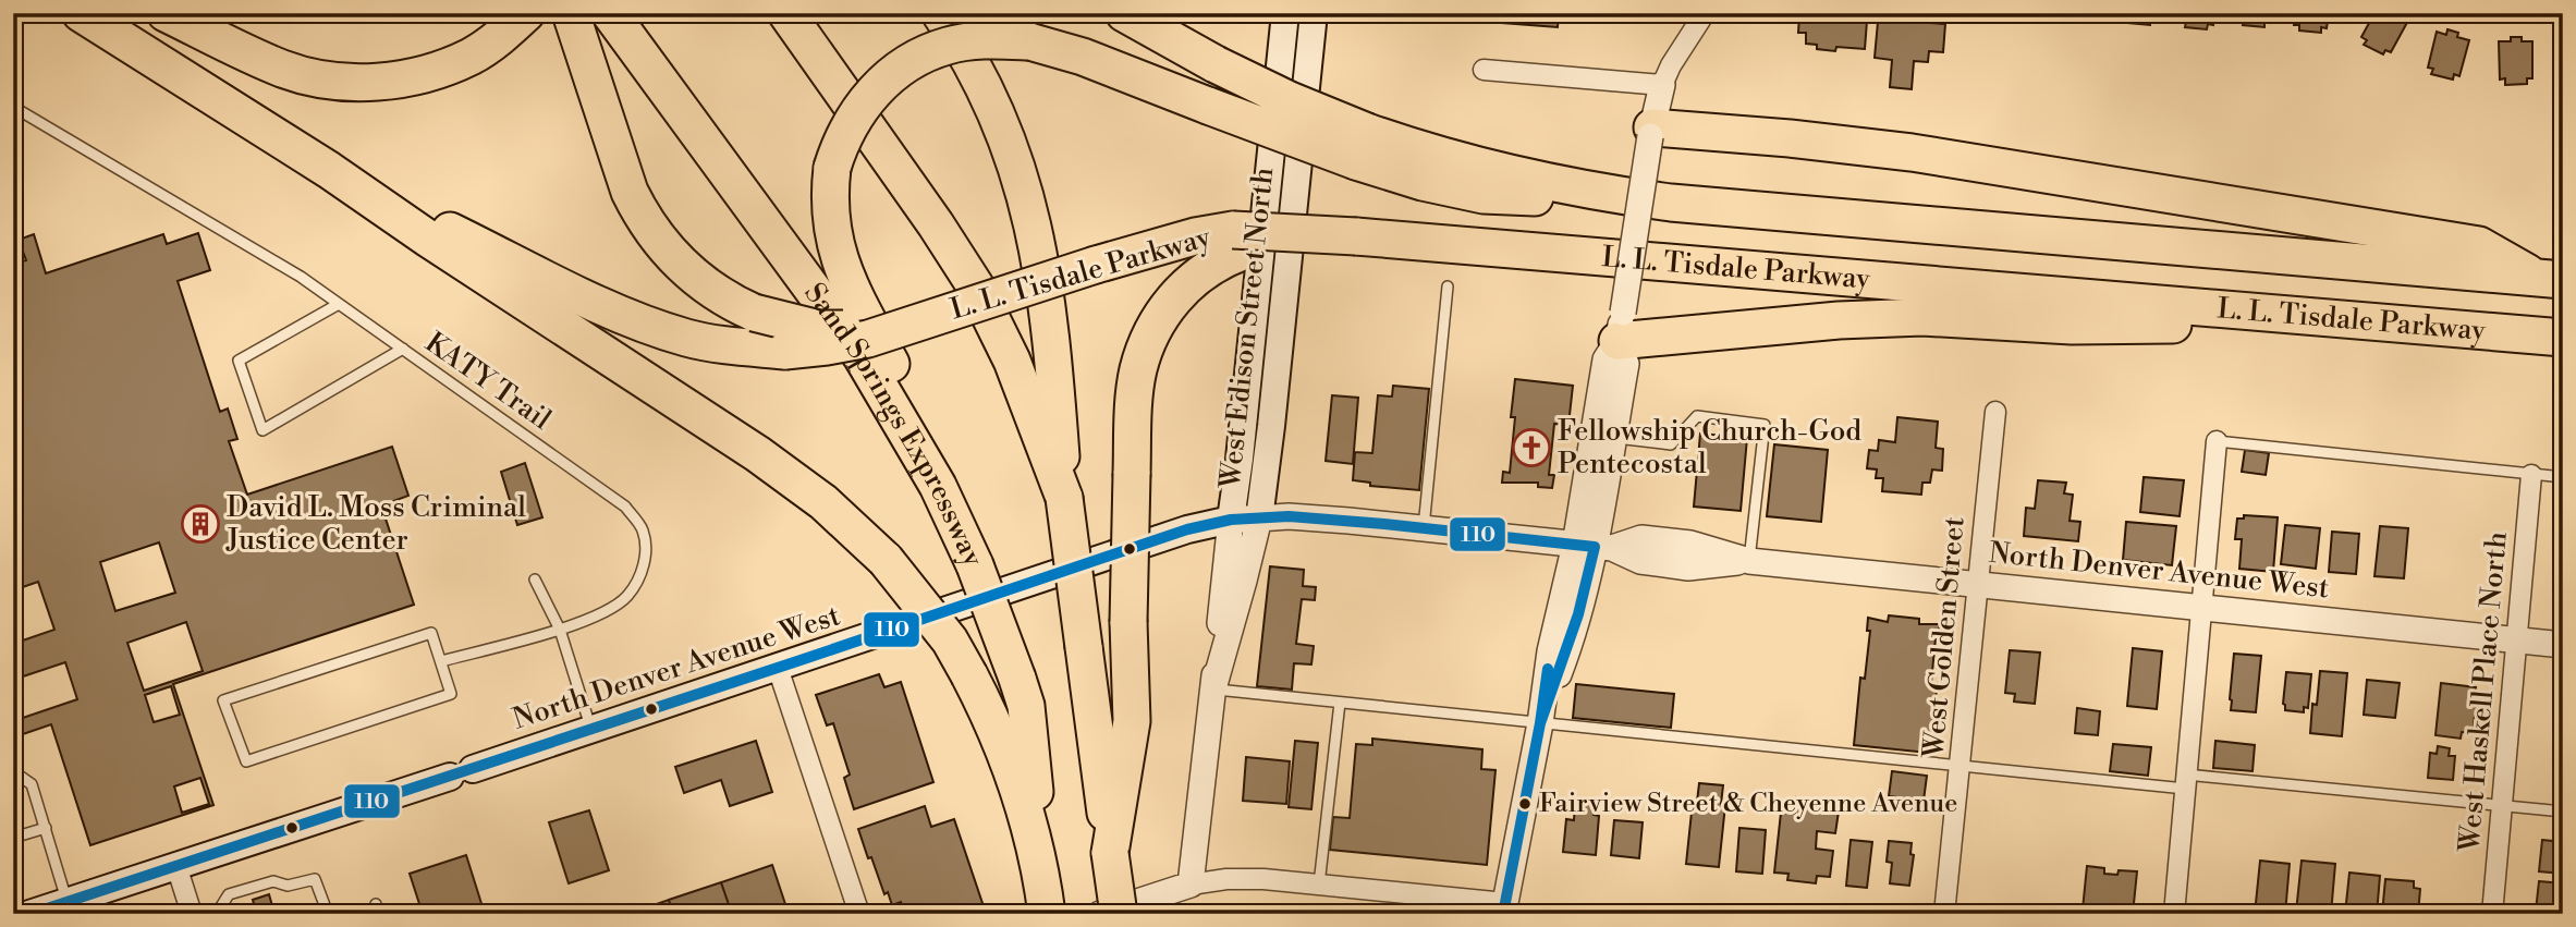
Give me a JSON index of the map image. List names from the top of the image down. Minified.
{"streets":{"highway":["L. L. Tisdale Parkway","Sand Springs Expressway"],"main road":["West Edison Street North","North Denver Avenue West"],"street":["West Golden Street","West Haskell Place North"],"lane":["KATY Trail"]},"crossings":[["West Edison Street North","North Denver Avenue West"],["North Denver Avenue West","West Golden Street"],["North Denver Avenue West","West Haskell Place North"]],"places":{"church":["Fellowship Church-God Pentecostal"],"building":["David L. Moss Criminal Justice Center"],"other":["Fairview Street & Cheyenne Avenue"]},"lines":["transit line 110"]}
